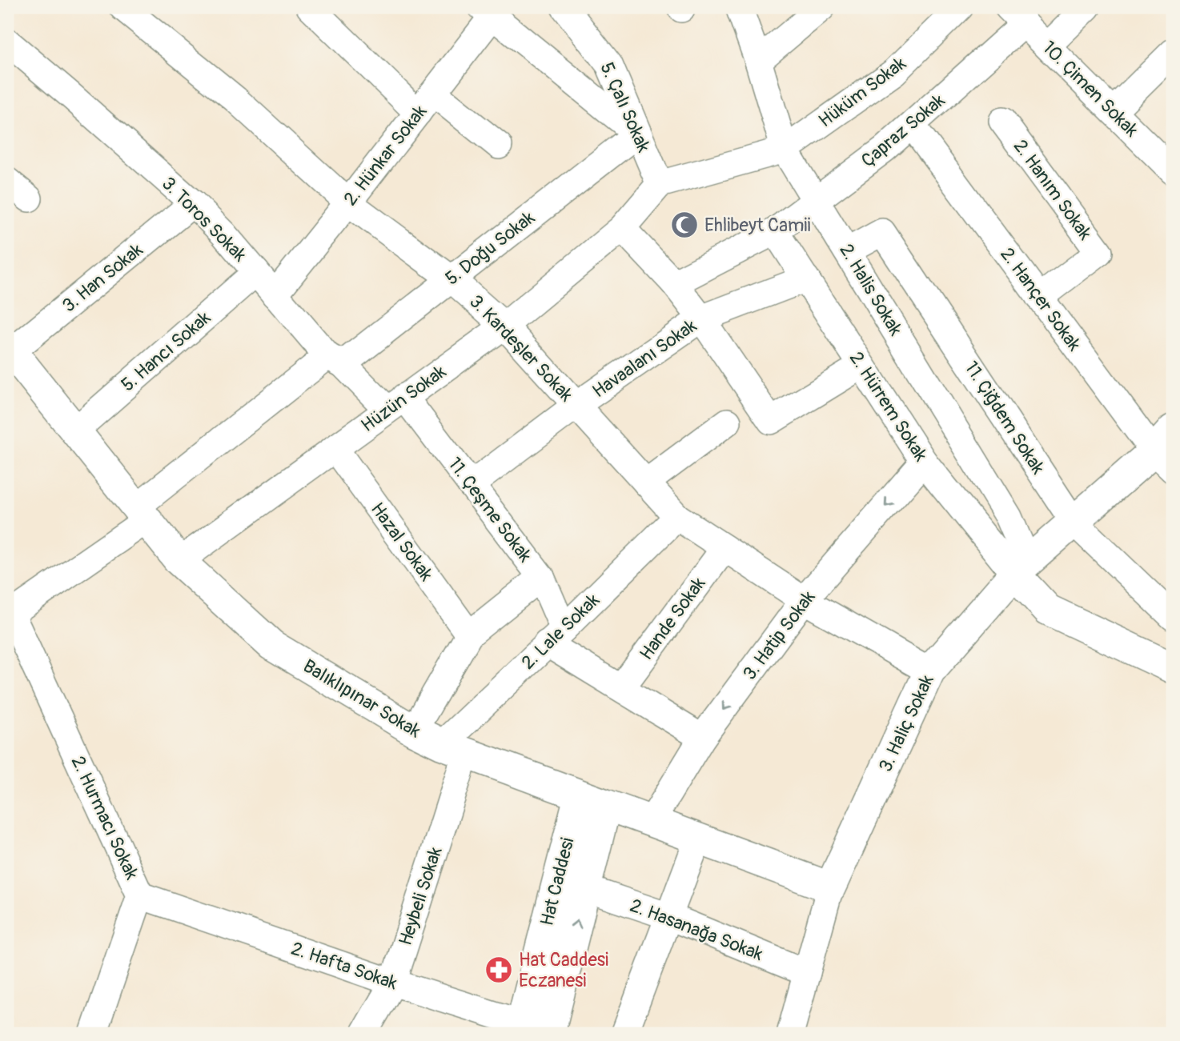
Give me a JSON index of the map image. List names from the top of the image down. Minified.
{"streets":{"street":["10. Çimen Sokak","Hüküm Sokak","5. Çalı Sokak","Çapraz Sokak","2. Hünkar Sokak","2. Hanım Sokak","3. Toros Sokak","5. Doğu Sokak","3. Han Sokak","2. Halis Sokak","2. Hançer Sokak","3. Kardeşler Sokak","5. Hancı Sokak","Havaalanı Sokak","Hüzün Sokak","2. Hürrem Sokak","11. Çiğdem Sokak","11. Çeşme Sokak","Hazal Sokak","Hande Sokak","2. Lale Sokak","3. Hatip Sokak","Balıklıpınar Sokak","3. Haliç Sokak","2. Hurmacı Sokak","Hat Caddesi","Heybeli Sokak","2. Hasanağa Sokak","2. Hafta Sokak"]},"crossings":[["10. Çimen Sokak","Çapraz Sokak"],["Hüküm Sokak","2. Halis Sokak"],["5. Çalı Sokak","5. Doğu Sokak"],["5. Çalı Sokak","Hüzün Sokak"],["Çapraz Sokak","2. Halis Sokak"],["Çapraz Sokak","2. Hançer Sokak"],["Çapraz Sokak","2. Hürrem Sokak"],["2. Hünkar Sokak","3. Toros Sokak"],["2. Hünkar Sokak","3. Kardeşler Sokak"],["2. Hanım Sokak","2. Hançer Sokak"],["3. Toros Sokak","5. Doğu Sokak"],["3. Toros Sokak","3. Han Sokak"],["3. Toros Sokak","5. Hancı Sokak"],["3. Toros Sokak","Hüzün Sokak"],["3. Toros Sokak","11. Çeşme Sokak"],["5. Doğu Sokak","3. Kardeşler Sokak"],["5. Doğu Sokak","Balıklıpınar Sokak"],["5. Doğu Sokak","2. Hurmacı Sokak"],["3. Han Sokak","Balıklıpınar Sokak"],["2. Halis Sokak","2. Hürrem Sokak"],["2. Halis Sokak","11. Çiğdem Sokak"],["2. Halis Sokak","3. Haliç Sokak"],["2. Hançer Sokak","3. Haliç Sokak"],["3. Kardeşler Sokak","Havaalanı Sokak"],["3. Kardeşler Sokak","Hüzün Sokak"],["3. Kardeşler Sokak","Hande Sokak"],["3. Kardeşler Sokak","2. Lale Sokak"],["3. Kardeşler Sokak","3. Hatip Sokak"],["3. Kardeşler Sokak","3. Haliç Sokak"],["5. Hancı Sokak","Balıklıpınar Sokak"],["Havaalanı Sokak","2. Hürrem Sokak"],["Havaalanı Sokak","11. Çeşme Sokak"],["Hüzün Sokak","11. Çeşme Sokak"],["Hüzün Sokak","Hazal Sokak"],["Hüzün Sokak","Balıklıpınar Sokak"],["2. Hürrem Sokak","3. Hatip Sokak"],["2. Hürrem Sokak","3. Haliç Sokak"],["11. Çiğdem Sokak","3. Haliç Sokak"],["11. Çeşme Sokak","2. Lale Sokak"],["2. Lale Sokak","Balıklıpınar Sokak"],["2. Lale Sokak","Heybeli Sokak"],["3. Hatip Sokak","Balıklıpınar Sokak"],["Balıklıpınar Sokak","3. Haliç Sokak"],["Balıklıpınar Sokak","Hat Caddesi"],["Balıklıpınar Sokak","Heybeli Sokak"],["3. Haliç Sokak","2. Hasanağa Sokak"],["2. Hurmacı Sokak","2. Hafta Sokak"],["Hat Caddesi","2. Hasanağa Sokak"],["Hat Caddesi","2. Hafta Sokak"],["Heybeli Sokak","2. Hafta Sokak"]],"places":{"mosque":["Ehlibeyt Camii"],"pharmacy":["Hat Caddesi Eczanesi"]}}
